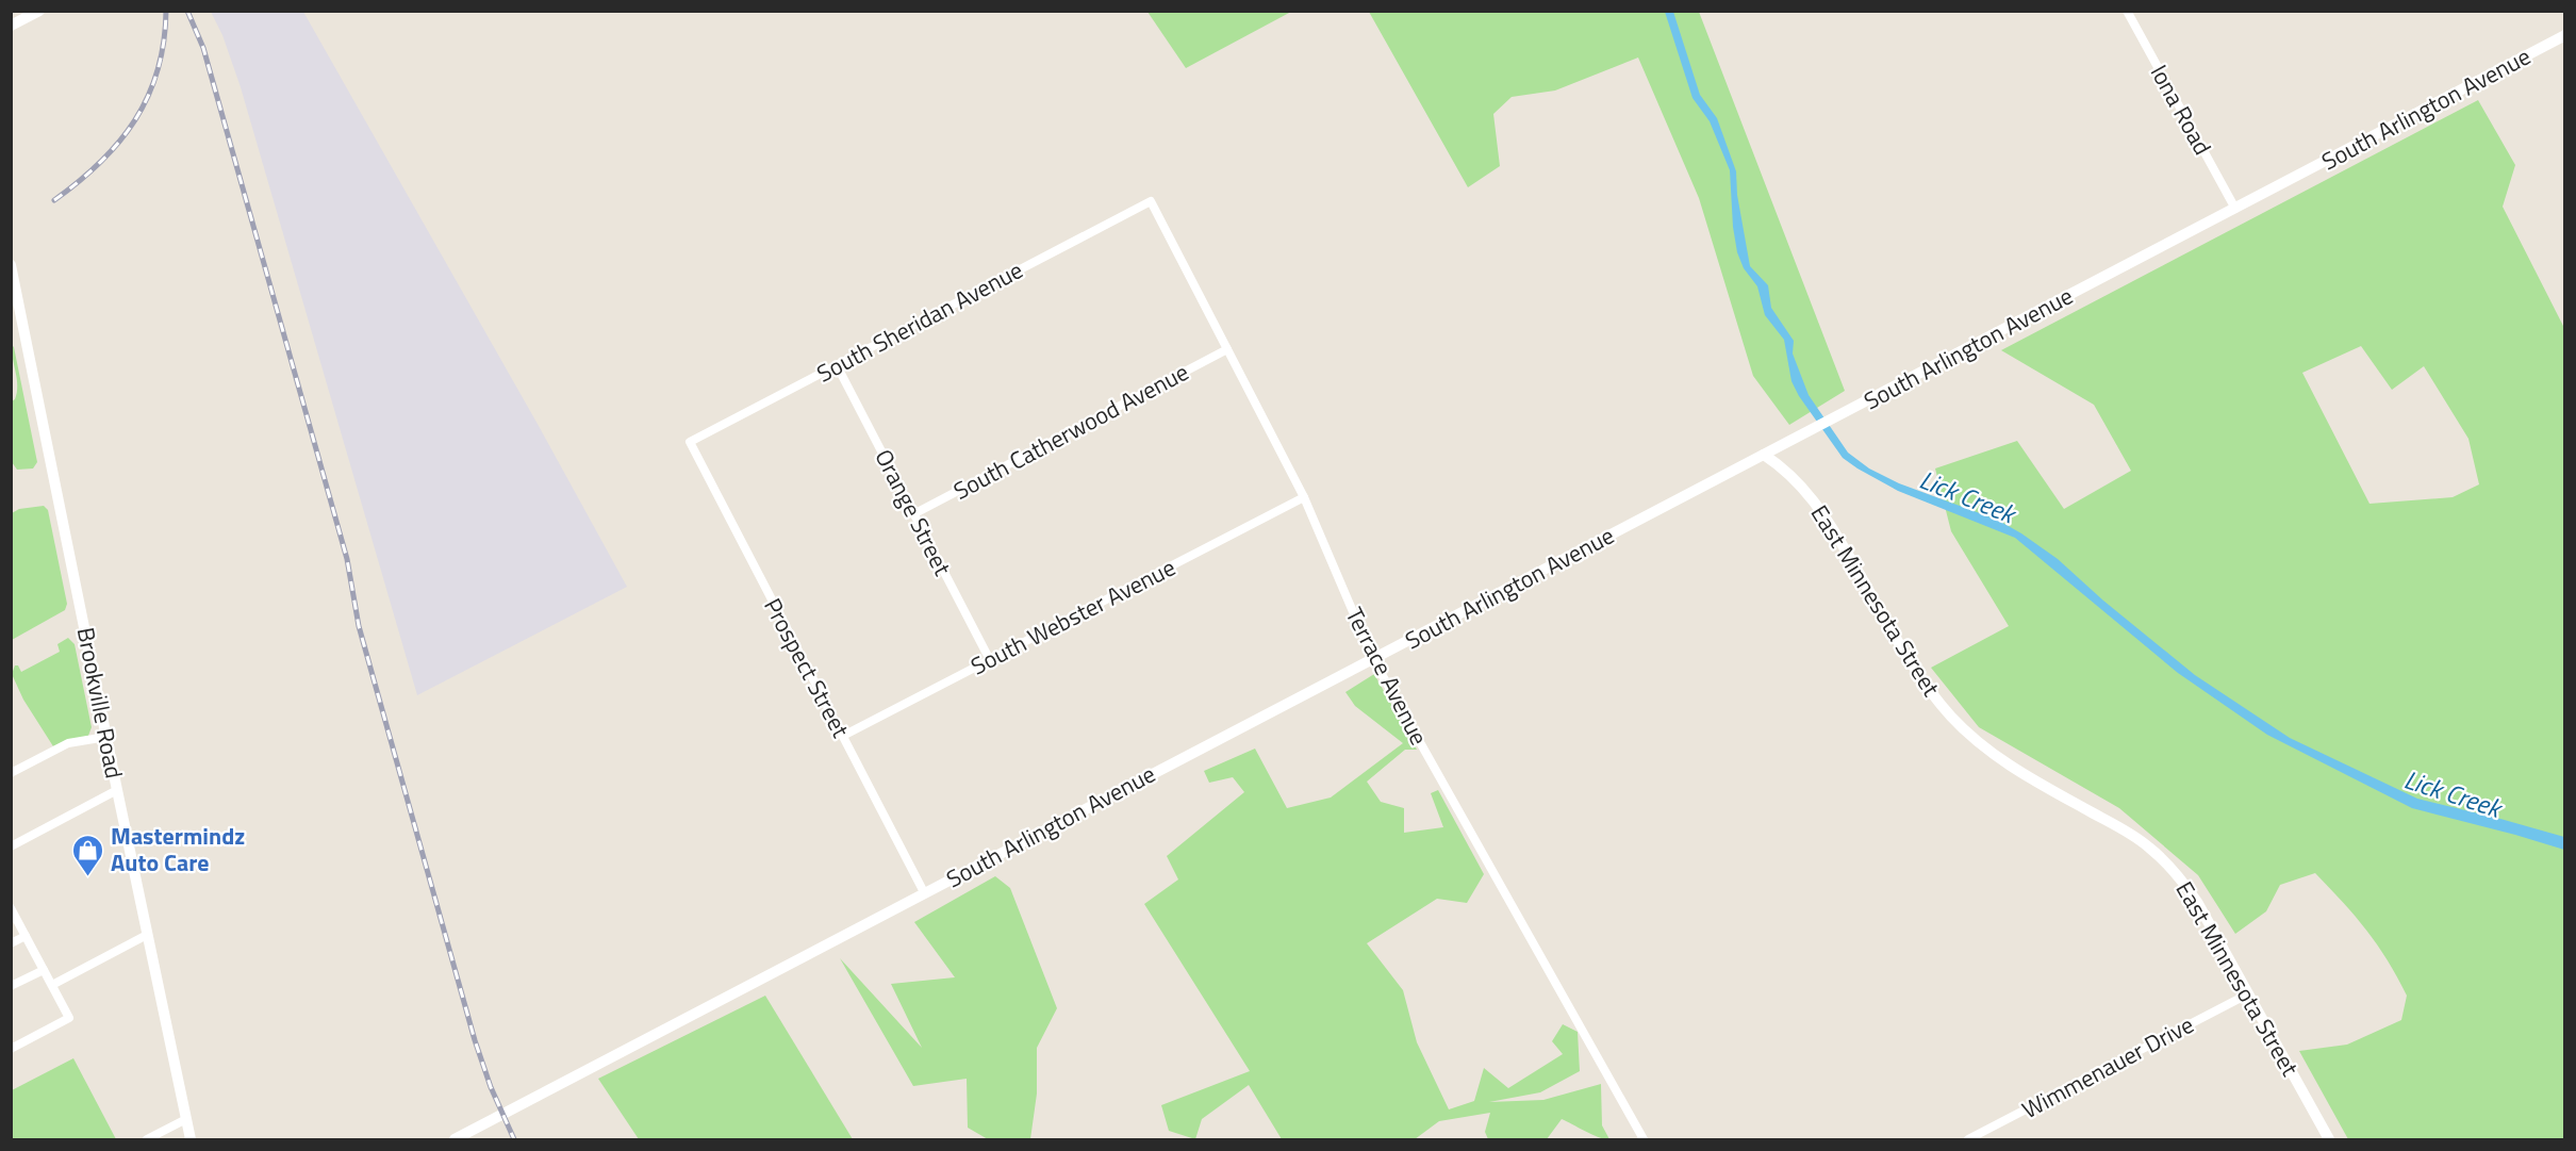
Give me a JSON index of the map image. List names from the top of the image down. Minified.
{"streets":{"main road":["South Arlington Avenue","East Minnesota Street","Brookville Road"],"street":["Iona Road","South Sheridan Avenue","South Catherwood Avenue","Orange Street","South Webster Avenue","Prospect Street","Terrace Avenue","Wimmenauer Drive"]},"crossings":[["South Arlington Avenue","Iona Road"],["South Arlington Avenue","East Minnesota Street"],["South Arlington Avenue","Prospect Street"],["South Arlington Avenue","Terrace Avenue"],["South Sheridan Avenue","Orange Street"],["South Sheridan Avenue","Prospect Street"],["South Sheridan Avenue","Terrace Avenue"],["South Catherwood Avenue","Orange Street"],["South Catherwood Avenue","Terrace Avenue"],["Orange Street","South Webster Avenue"],["East Minnesota Street","Wimmenauer Drive"],["South Webster Avenue","Prospect Street"],["South Webster Avenue","Terrace Avenue"]],"water":["Lick Creek"],"places":{"shop":["Mastermindz Auto Care"]}}
